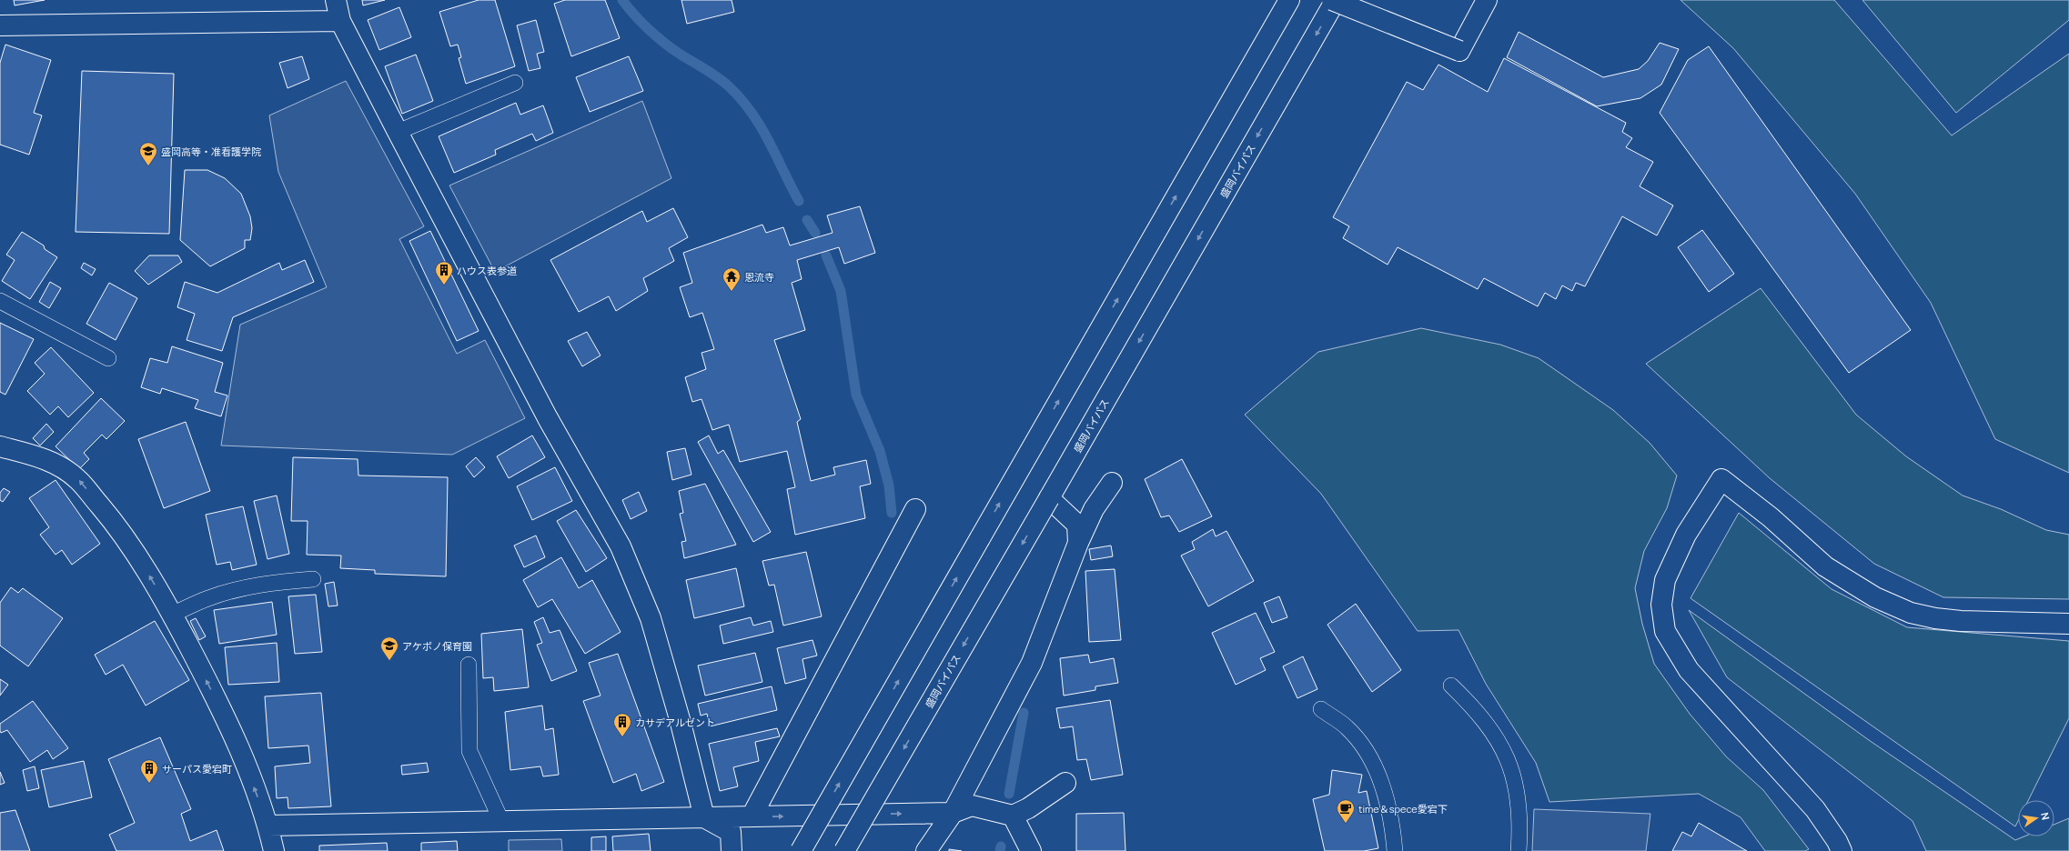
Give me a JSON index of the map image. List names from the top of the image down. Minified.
{"streets":{"main road":["盛岡バイパス"]},"places":{"school or university":["盛岡高等・准看護学院","アケボノ保育園"],"building":["ハウス表参道","カサデアルゼント","サーパス愛宕町"],"temple":["恩流寺"],"cafe":["time＆spece愛宕下"]},"north":"right"}
